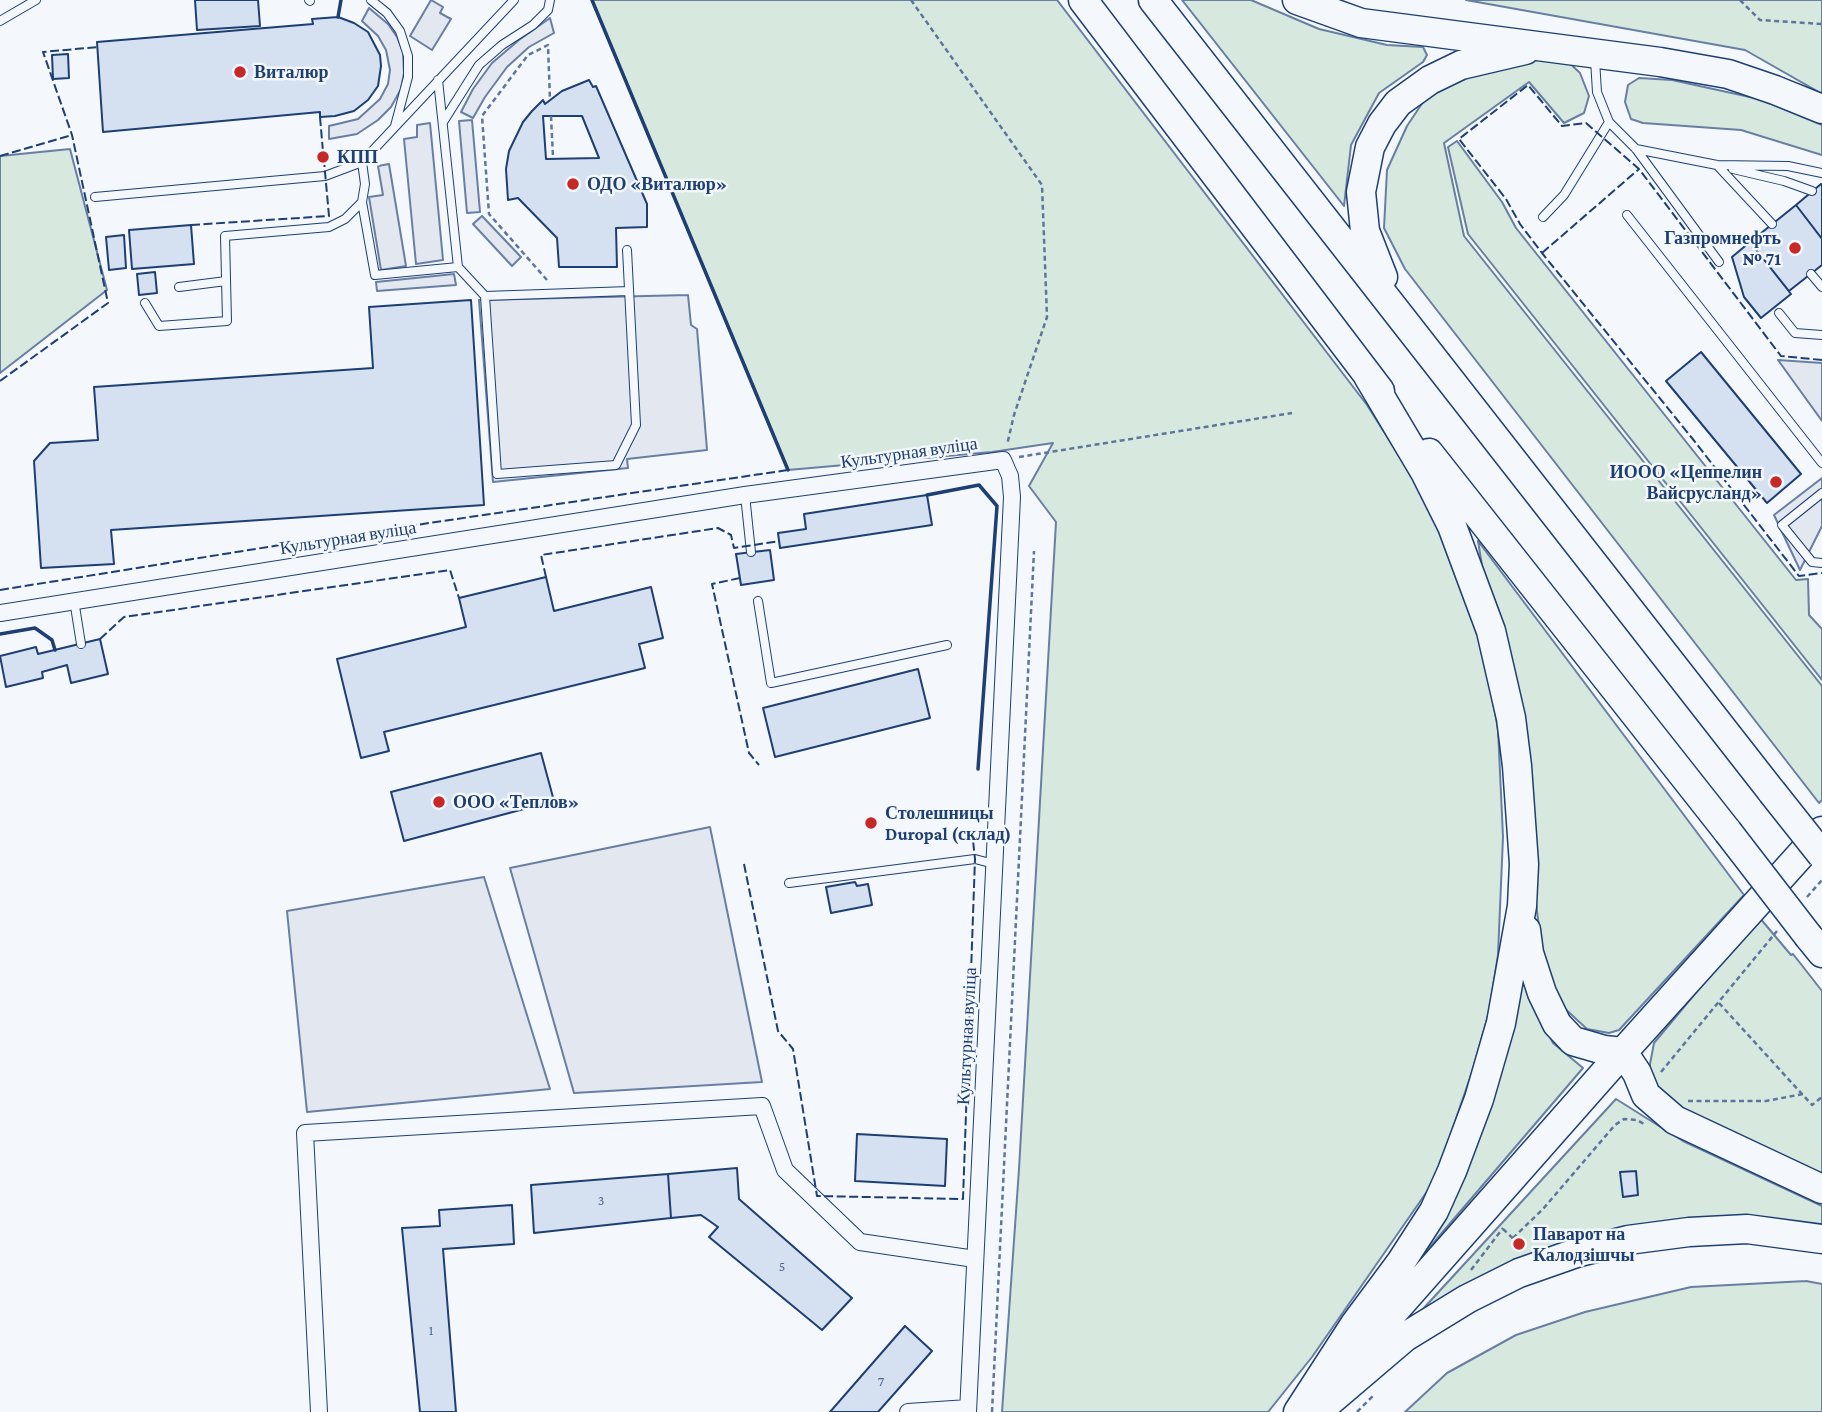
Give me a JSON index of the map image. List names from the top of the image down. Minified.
{"streets":{"street":["Культурная вуліца"]},"places":["Виталюр","КПП","ОДО «Виталюр»","Газпромнефть № 71","ИООО «Цеппелин Вайсрусланд»","ООО «Теплов»","Столешницы Duropal (склад)","Паварот на Калодзішчы"],"house_numbers":["3","5","1","7"]}
